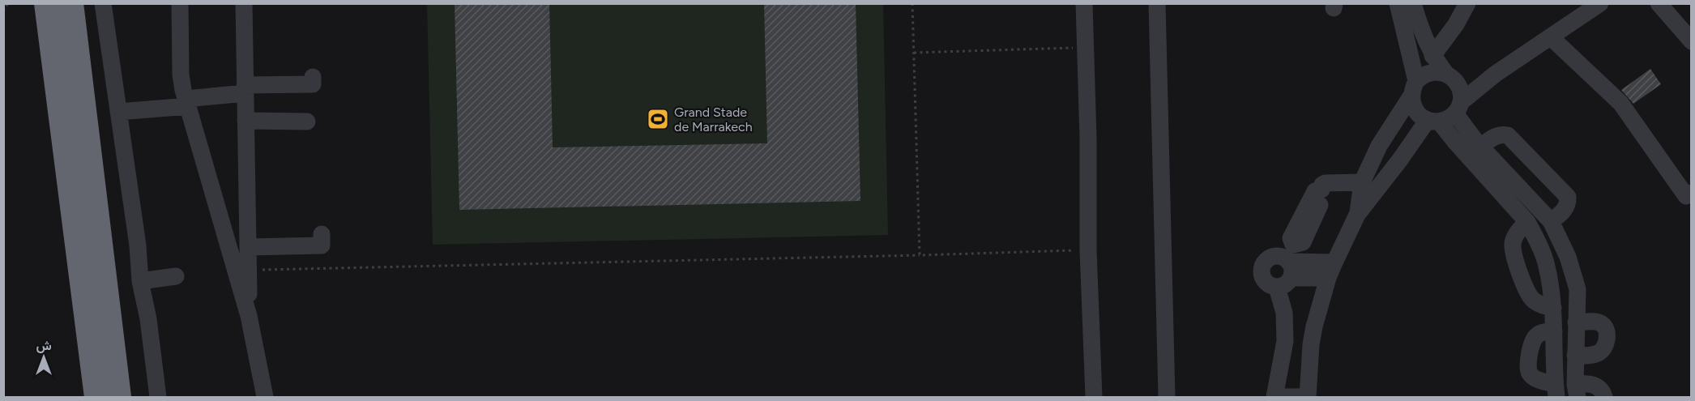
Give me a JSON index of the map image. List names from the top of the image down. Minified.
{"places":{"sports":["Grand Stade de Marrakech"]},"north":"top"}
